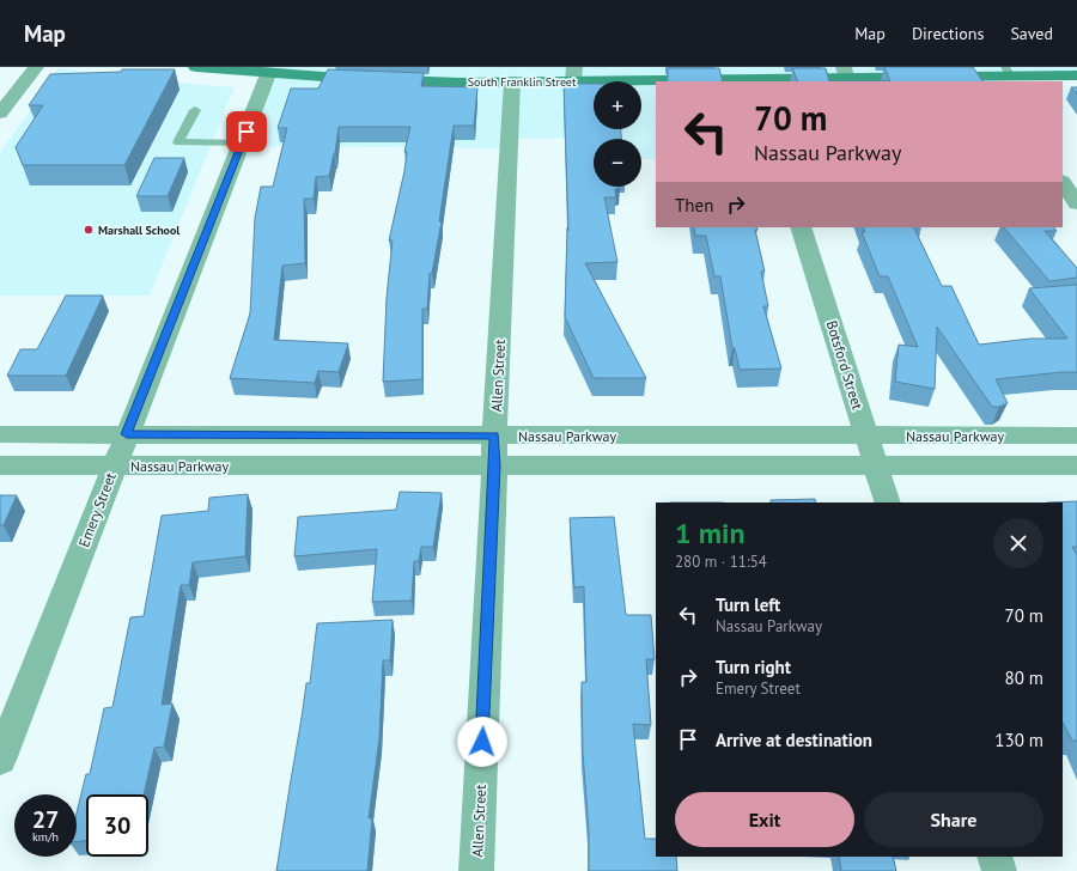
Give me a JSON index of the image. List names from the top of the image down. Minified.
{"streets":{"main road":["South Franklin Street"],"street":["Botsford Street","Allen Street","Nassau Parkway","Emery Street"]},"crossings":[["South Franklin Street","Allen Street"],["South Franklin Street","Emery Street"],["Botsford Street","Nassau Parkway"],["Allen Street","Nassau Parkway"],["Nassau Parkway","Emery Street"]],"places":["Marshall School"],"page":{"header":"Map","nav":["Map","Directions","Saved"],"map_buttons":["+","−"],"turn":["70 m","Nassau Parkway"],"then":"Then","heading":["1 min","280 m · 11:54"],"list":[{"name":"Turn left","note":"Nassau Parkway","value":"70 m"},{"name":"Turn right","note":"Emery Street","value":"80 m"},{"name":"Arrive at destination","value":"130 m"}],"buttons":["Exit","Share"],"speed":"27 km/h","limit":"30"}}
